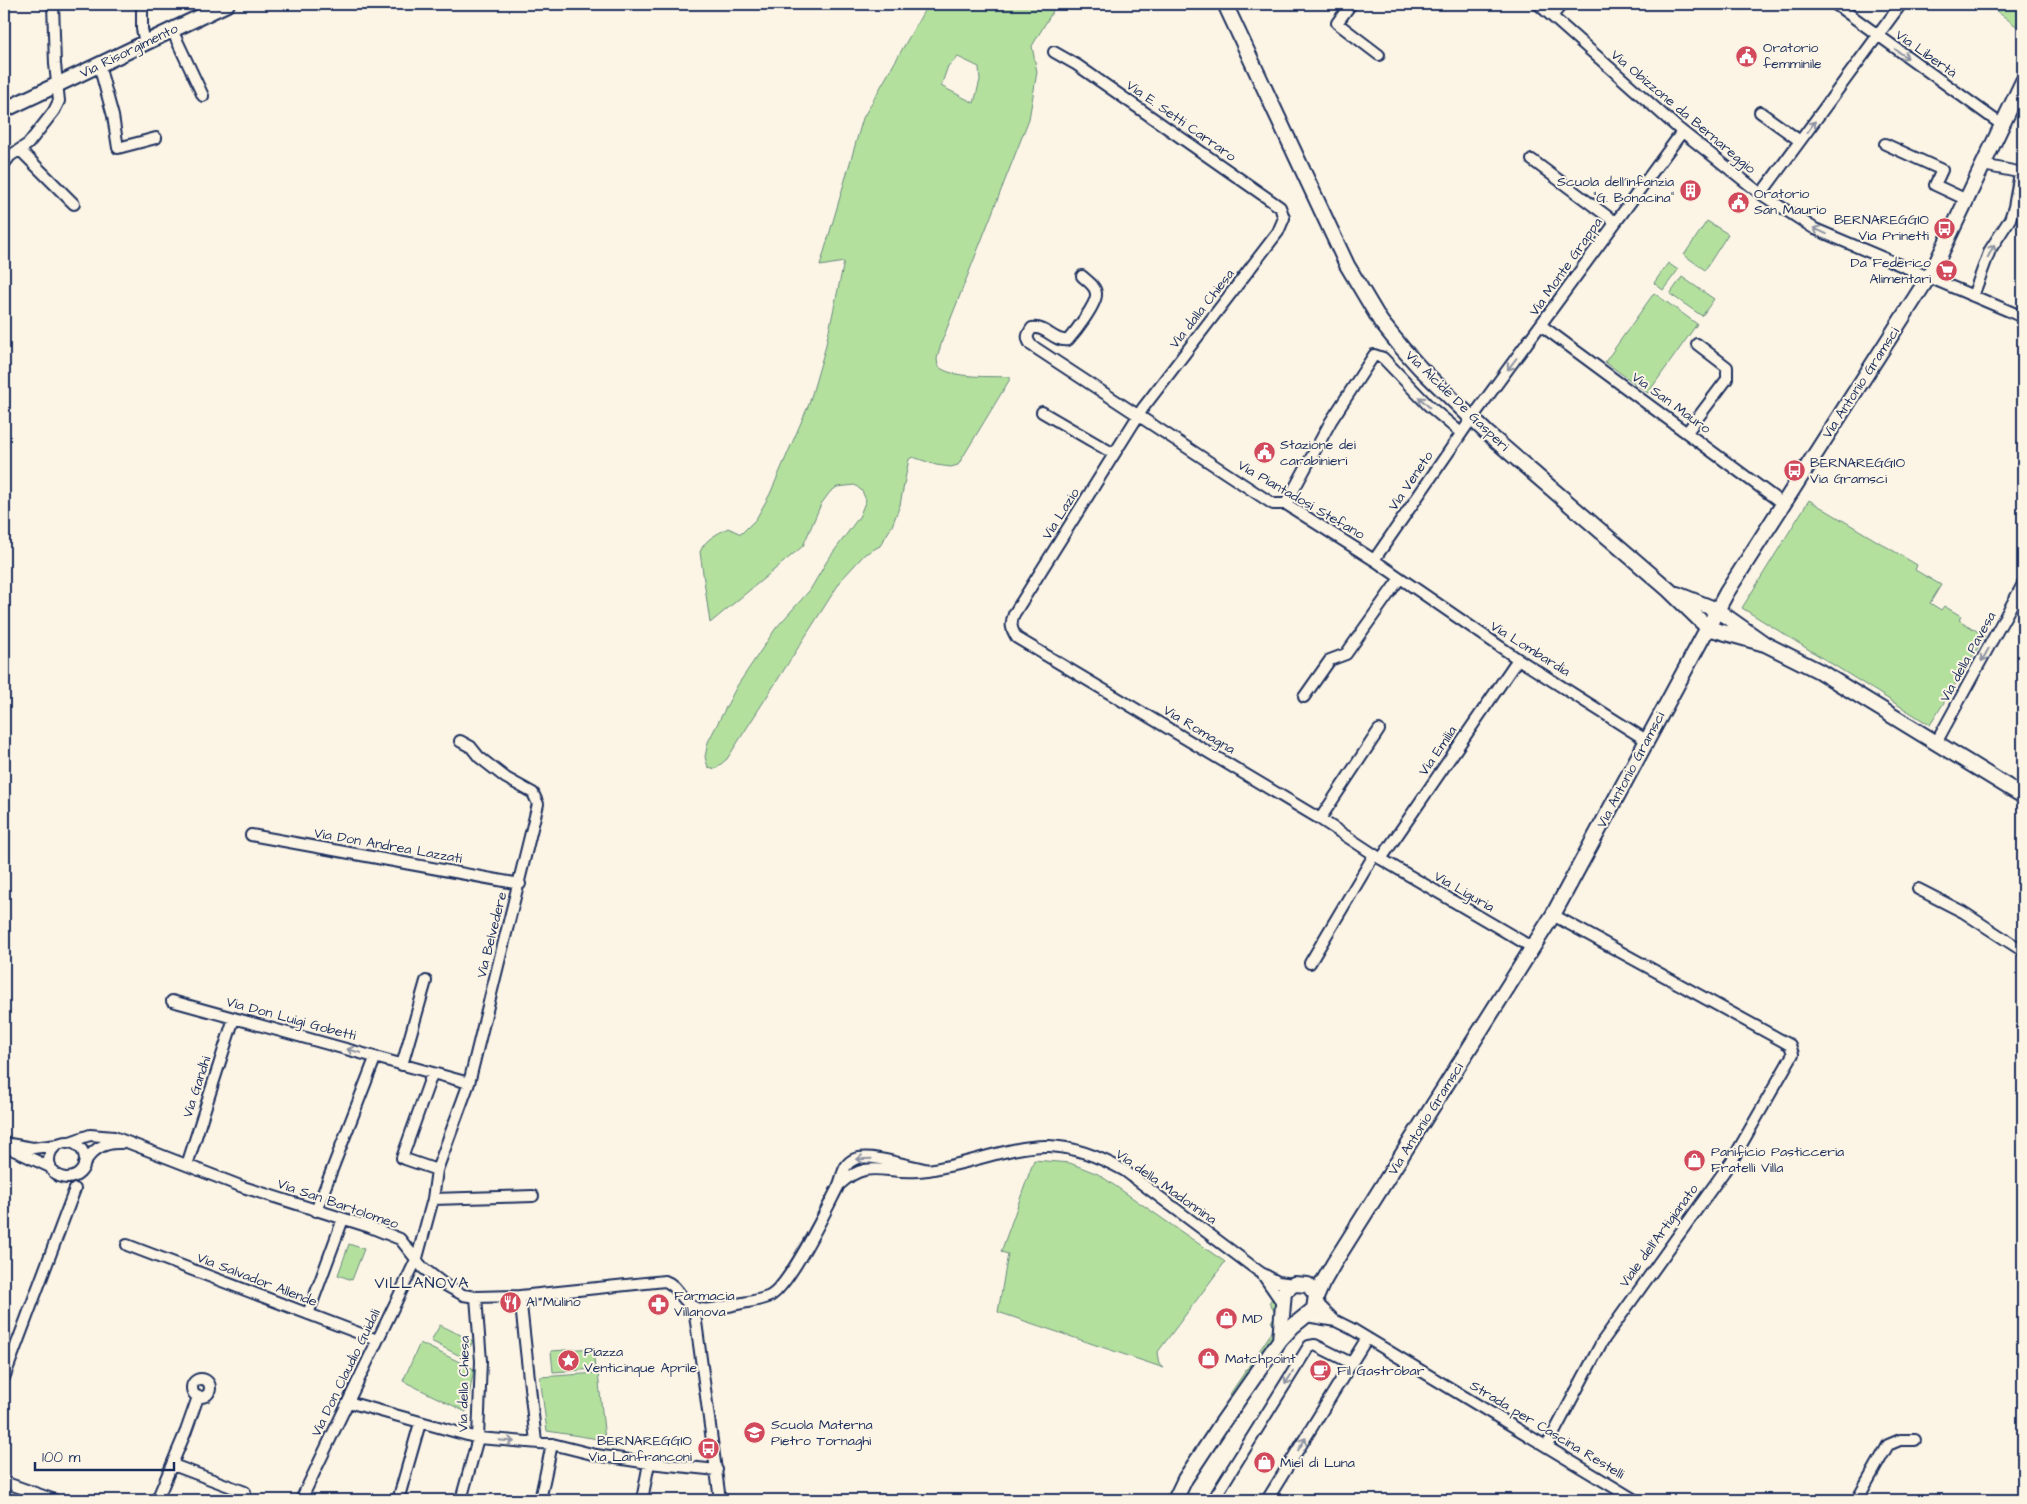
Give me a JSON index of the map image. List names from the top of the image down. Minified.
{"streets":{"street":["Via Risorgimento","Via Libertà","Via Obizzone da Bernareggio","Via E. Setti Carraro","Via Monte Grappa","Via dalla Chiesa","Via Antonio Gramsci","Via Alcide De Gasperi","Via San Mauro","Via Veneto","Via Piantadosi Stefano","Via Lazio","Via Lombardia","Via della Pavesa","Via Romagna","Via Emilia","Via Don Andrea Lazzati","Via Liguria","Via Belvedere","Via Don Luigi Gobetti","Via Gandhi","Via della Madonnina","Via San Bartolomeo","Viale dell'Artigianato","Via Salvador Allende","Via Don Claudio Guidali","Via della Chiesa","Strada per Cascina Restelli"]},"crossings":[["Via Libertà","Via Antonio Gramsci"],["Via Obizzone da Bernareggio","Via Monte Grappa"],["Via Obizzone da Bernareggio","Via Antonio Gramsci"],["Via E. Setti Carraro","Via dalla Chiesa"],["Via Monte Grappa","Via Alcide De Gasperi"],["Via Monte Grappa","Via San Mauro"],["Via Monte Grappa","Via Veneto"],["Via dalla Chiesa","Via Piantadosi Stefano"],["Via dalla Chiesa","Via Lazio"],["Via Antonio Gramsci","Via Alcide De Gasperi"],["Via Antonio Gramsci","Via San Mauro"],["Via Antonio Gramsci","Via Lombardia"],["Via Antonio Gramsci","Via Liguria"],["Via Antonio Gramsci","Via della Madonnina"],["Via Antonio Gramsci","Viale dell'Artigianato"],["Via Alcide De Gasperi","Via Veneto"],["Via Veneto","Via Piantadosi Stefano"],["Via Veneto","Via Lombardia"],["Via Piantadosi Stefano","Via Lazio"],["Via Piantadosi Stefano","Via Lombardia"],["Via Lazio","Via Romagna"],["Via Lombardia","Via Emilia"],["Via Romagna","Via Emilia"],["Via Romagna","Via Liguria"],["Via Emilia","Via Liguria"],["Via Don Andrea Lazzati","Via Belvedere"],["Via Belvedere","Via Don Luigi Gobetti"],["Via Belvedere","Via San Bartolomeo"],["Via Belvedere","Via Don Claudio Guidali"],["Via Don Luigi Gobetti","Via Gandhi"],["Via Gandhi","Via San Bartolomeo"],["Via della Madonnina","Via San Bartolomeo"],["Via San Bartolomeo","Via Don Claudio Guidali"],["Via San Bartolomeo","Via della Chiesa"],["Viale dell'Artigianato","Strada per Cascina Restelli"],["Via Salvador Allende","Via Don Claudio Guidali"]],"one_way":["Via Libertà","Via della Pavesa","Via Don Luigi Gobetti"],"districts":["VILLANOVA"],"places":{"public building":["Oratorio femminile","Oratorio San Maurio","Stazione dei carabinieri"],"building":["Scuola dell'infanzia \"G. Bonacina\""],"bus stop":["BERNAREGGIO Via Prinetti","BERNAREGGIO Via Gramsci","BERNAREGGIO Via Lanfranconi"],"supermarket":["Da Federico Alimentari"],"shop":["Panificio Pasticceria Fratelli Villa","MD","Matchpoint","Miel di Luna"],"restaurant":["Al Mulino"],"pharmacy":["Farmacia Villanova"],"place":["Piazza Venticinque Aprile"],"cafe":["Fil Gastrobar"],"school or university":["Scuola Materna Pietro Tornaghi"]},"scale_bar":"100 m"}
